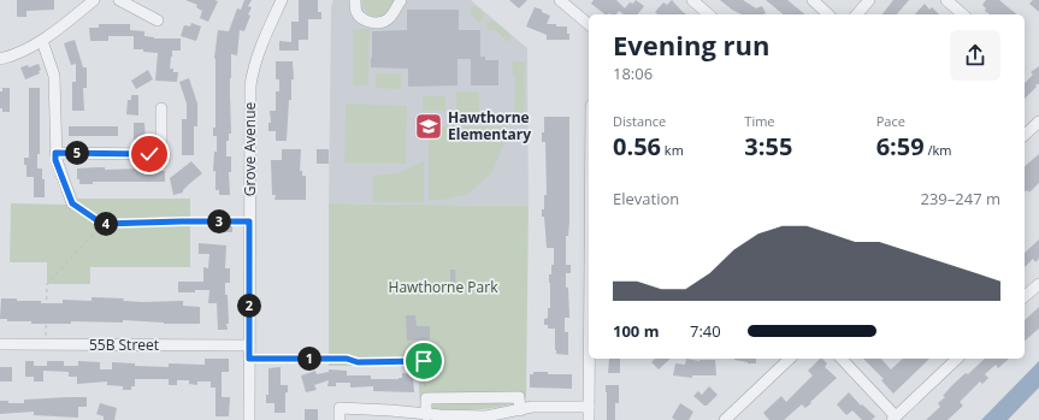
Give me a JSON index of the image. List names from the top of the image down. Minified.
{"streets":{"street":["Grove Avenue","55B Street"]},"crossings":[["Grove Avenue","55B Street"]],"parks":["Hawthorne Park"],"places":{"school or university":["Hawthorne Elementary"]},"page":{"heading":["Evening run","18:06"],"stats":[["Distance","0.56 km"],["Time","3:55"],["Pace","6:59 /km"]],"pins":["5","3","4","2","1"],"chart":["Elevation","239–247 m"],"list":[{"name":"100 m","note":"7:40"}]}}
